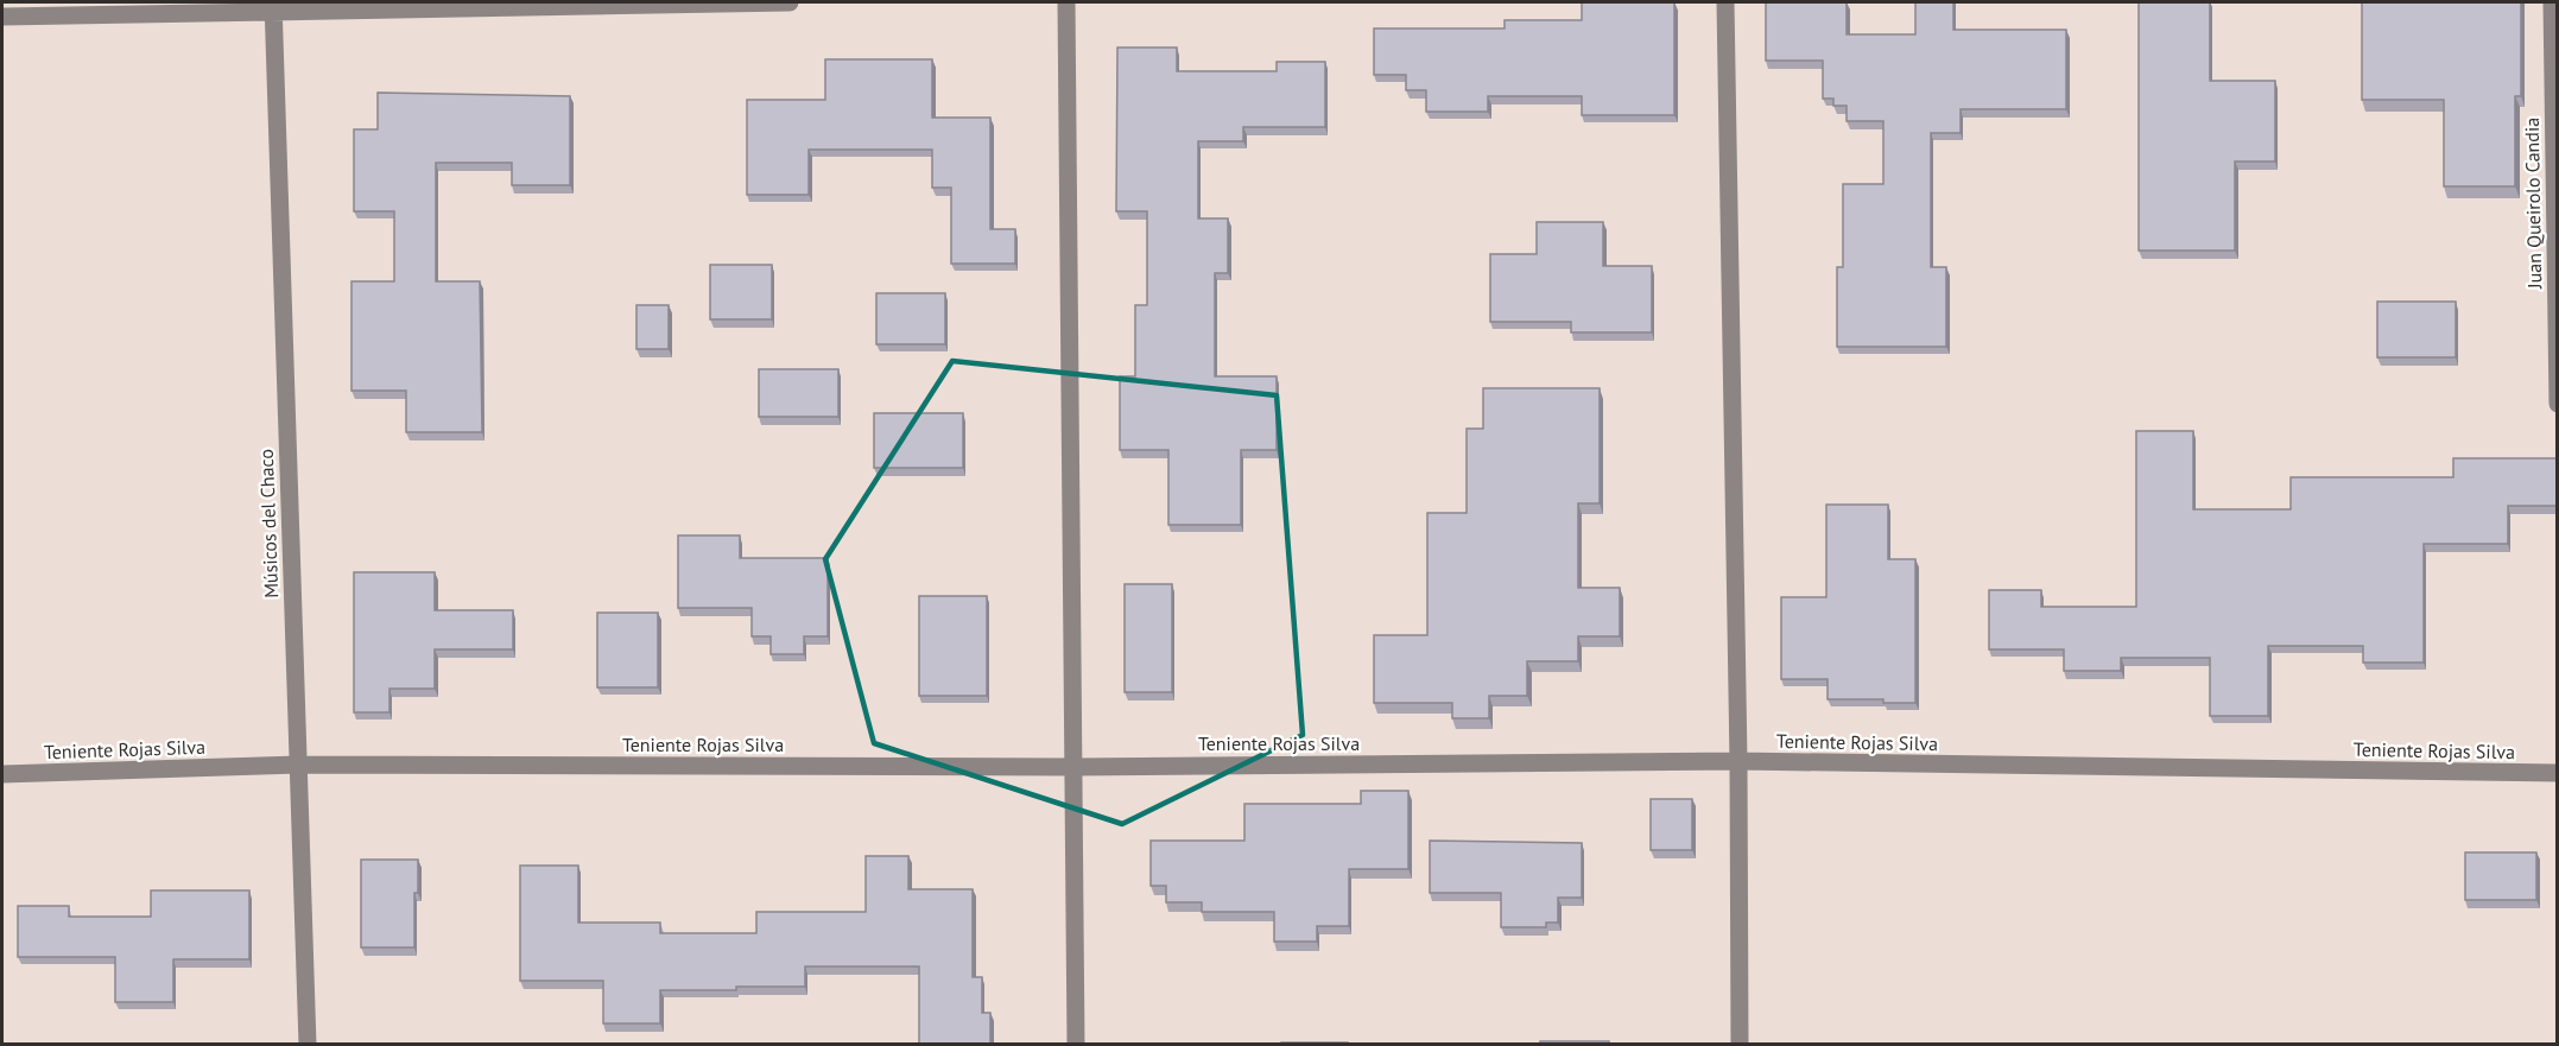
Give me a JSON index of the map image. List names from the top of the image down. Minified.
{"streets":{"street":["Juan Queirolo Candia","Músicos del Chaco","Teniente Rojas Silva"]},"crossings":[["Músicos del Chaco","Teniente Rojas Silva"]]}
